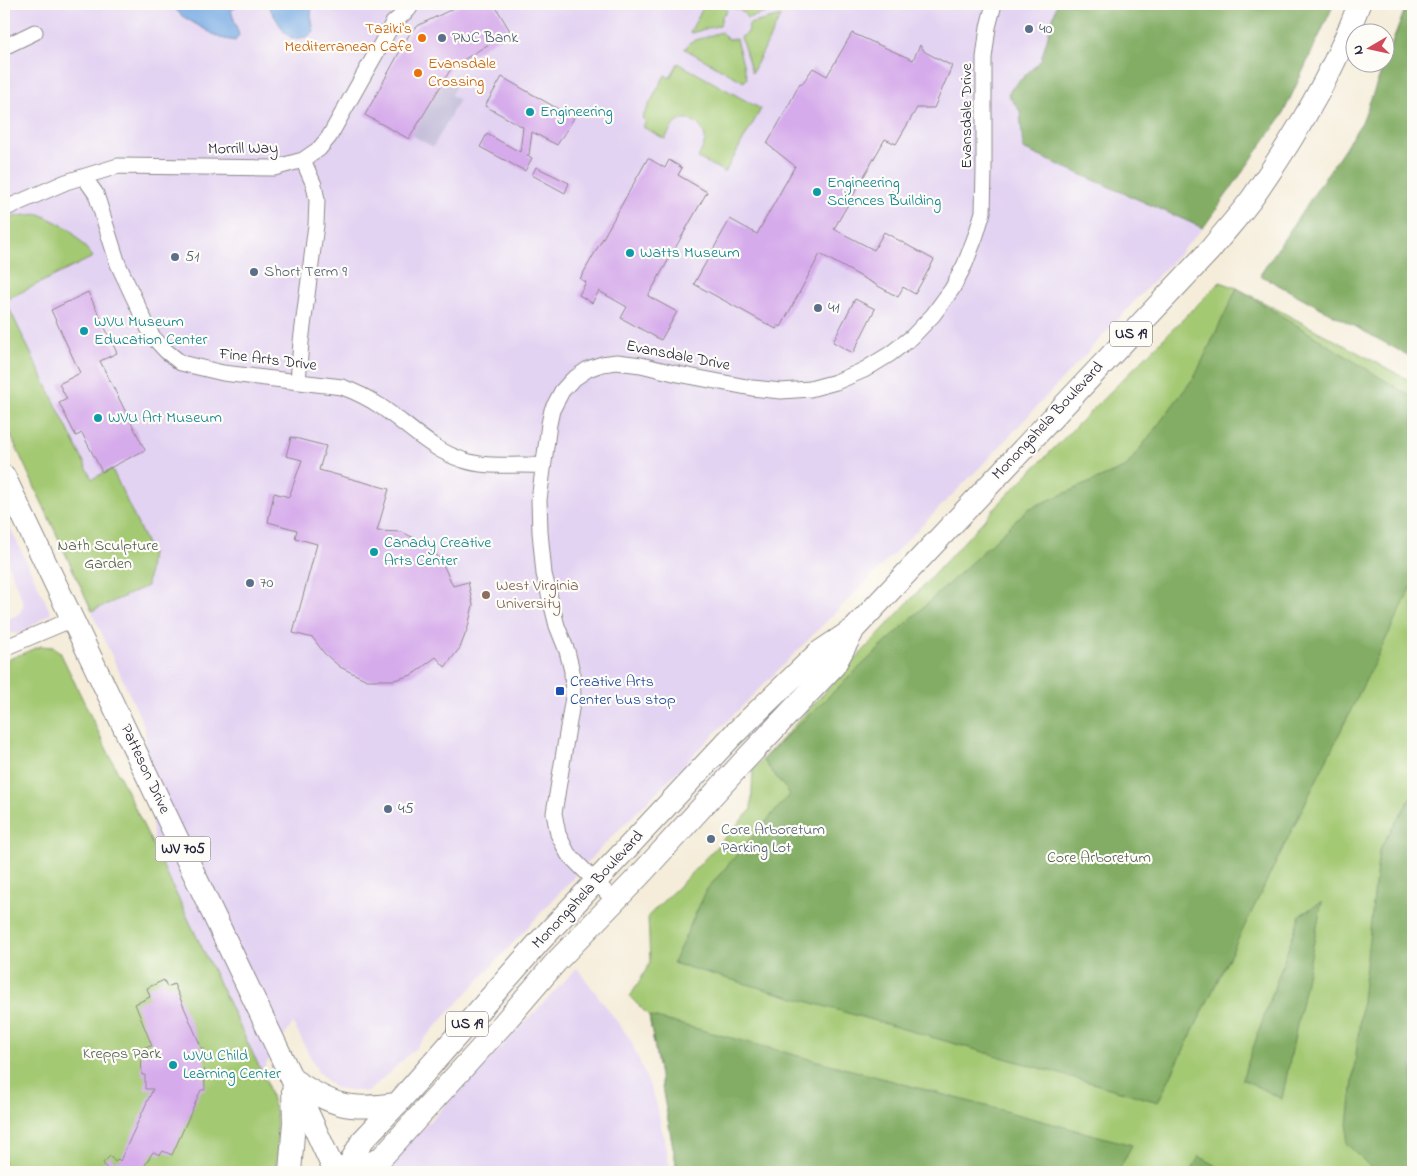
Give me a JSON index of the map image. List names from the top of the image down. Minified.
{"streets":{"main road":["US 19","Monongahela Boulevard","Patteson Drive","WV 705"],"street":["Evansdale Drive","Morrill Way","Fine Arts Drive"]},"crossings":[["Evansdale Drive","Fine Arts Drive"],["Evansdale Drive","Monongahela Boulevard"],["Morrill Way","Fine Arts Drive"]],"parks":["Nath Sculpture Garden","Core Arboretum","Krepps Park"],"places":{"other":["40","Taziki's Mediterranean Cafe","PNC Bank","Evansdale Crossing","Engineering","Engineering Sciences Building","Watts Museum","51","Short Term 9","41","WVU Museum Education Center","WVU Art Museum","Canady Creative Arts Center","70","West Virginia University","45","Core Arboretum Parking Lot","WVU Child Learning Center"],"transit":["Creative Arts Center bus stop"]},"north":"left"}
